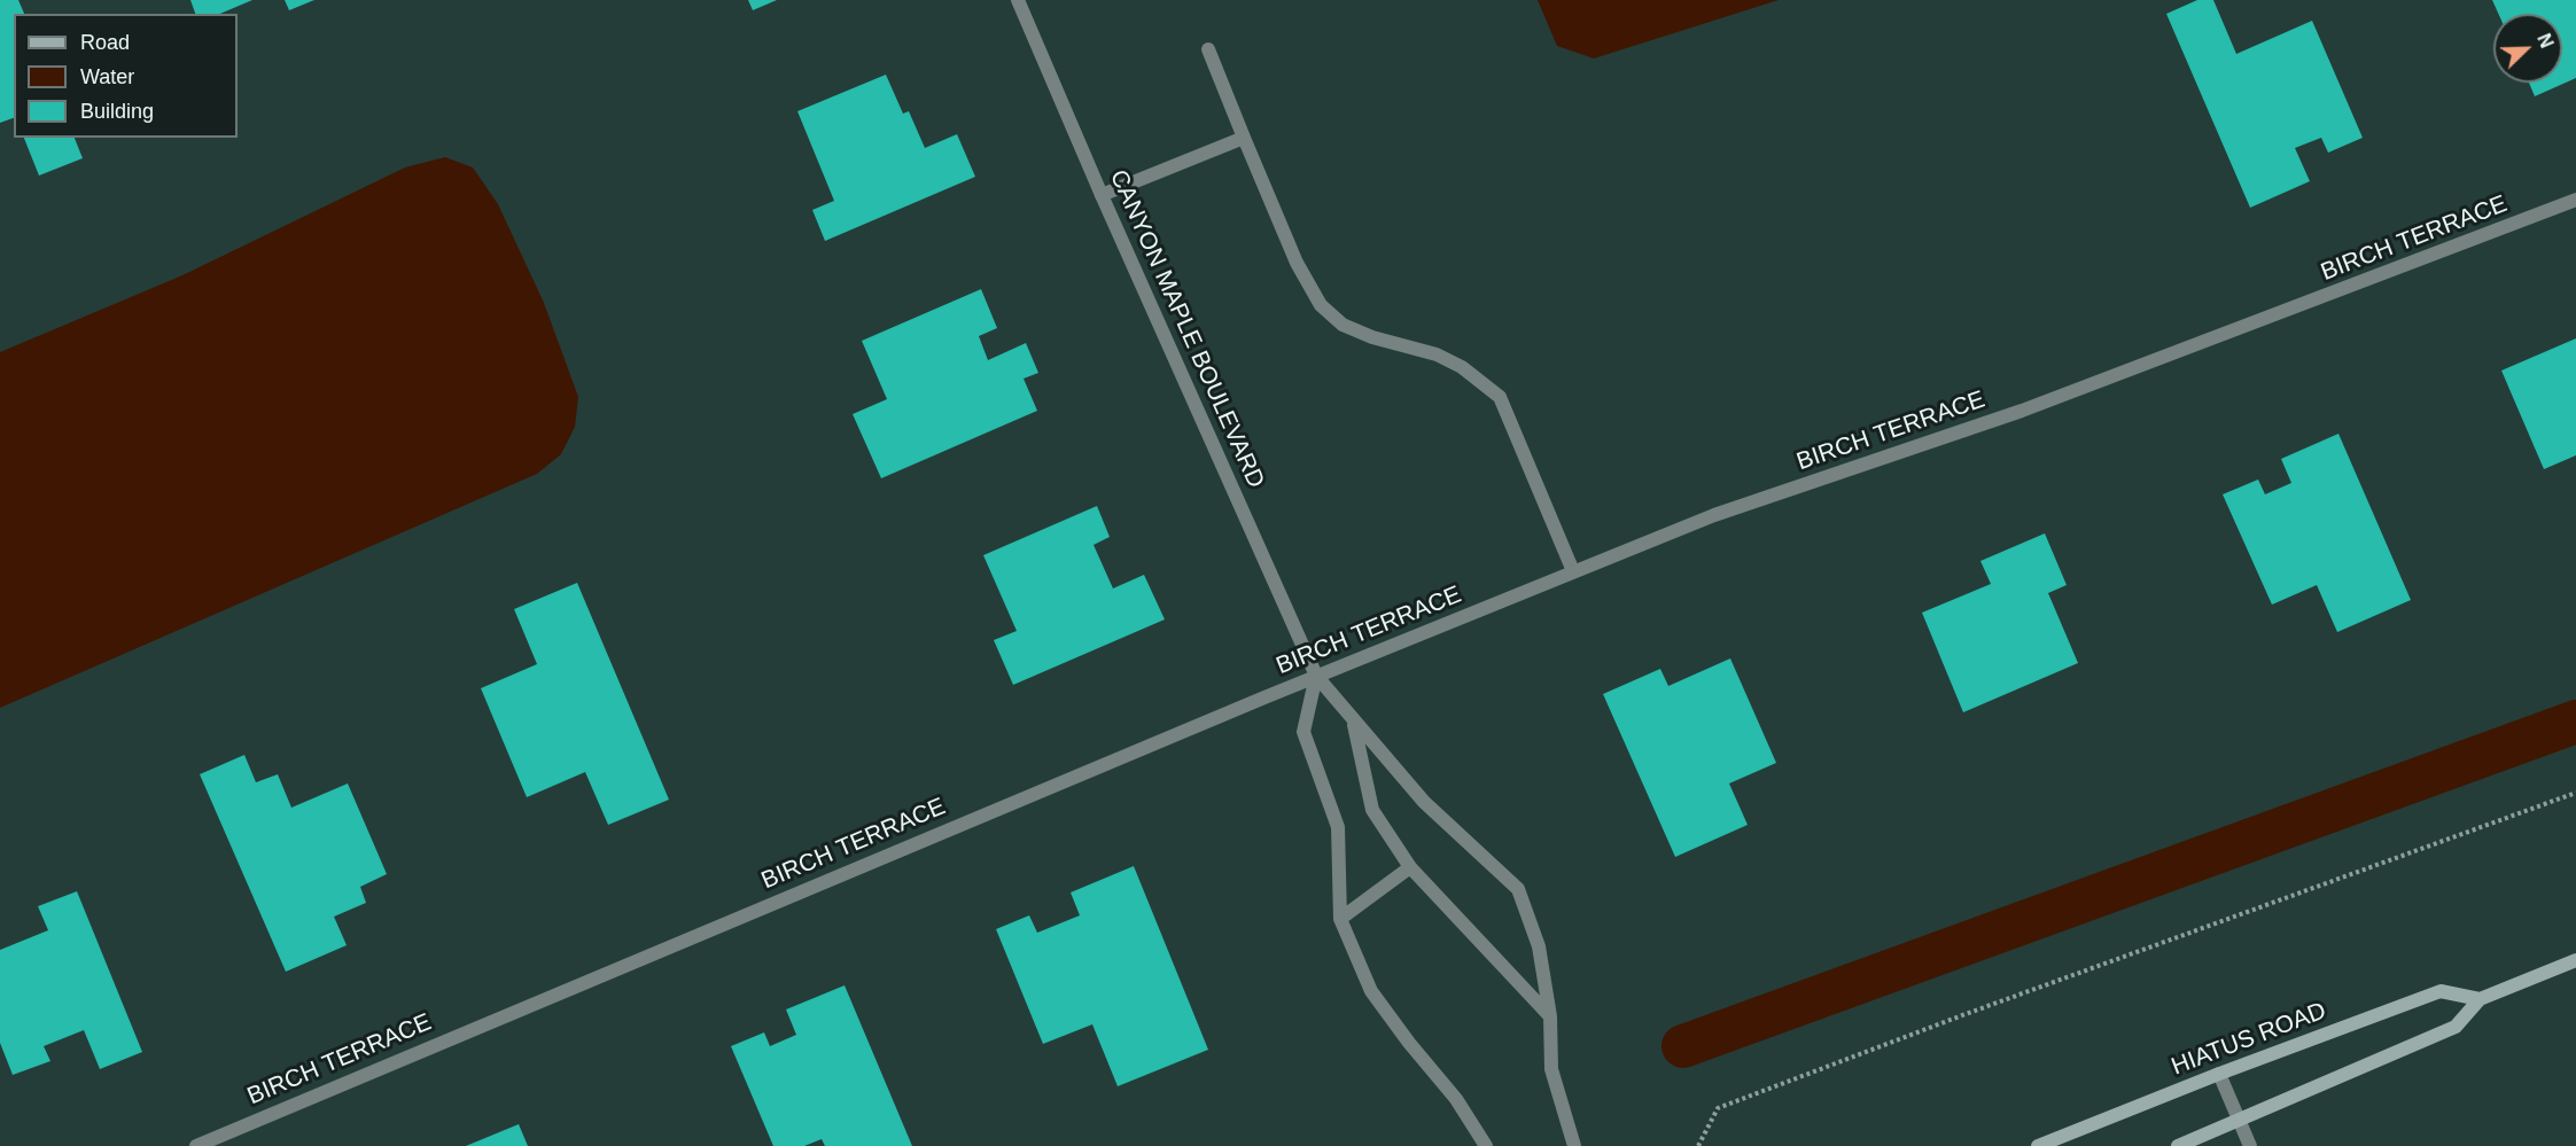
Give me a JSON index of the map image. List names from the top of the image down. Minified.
{"streets":{"street":["BIRCH TERRACE","CANYON MAPLE BOULEVARD","HIATUS ROAD"]},"crossings":[["BIRCH TERRACE","CANYON MAPLE BOULEVARD"]],"legend":["Road","Water","Building"],"north":"top right"}
